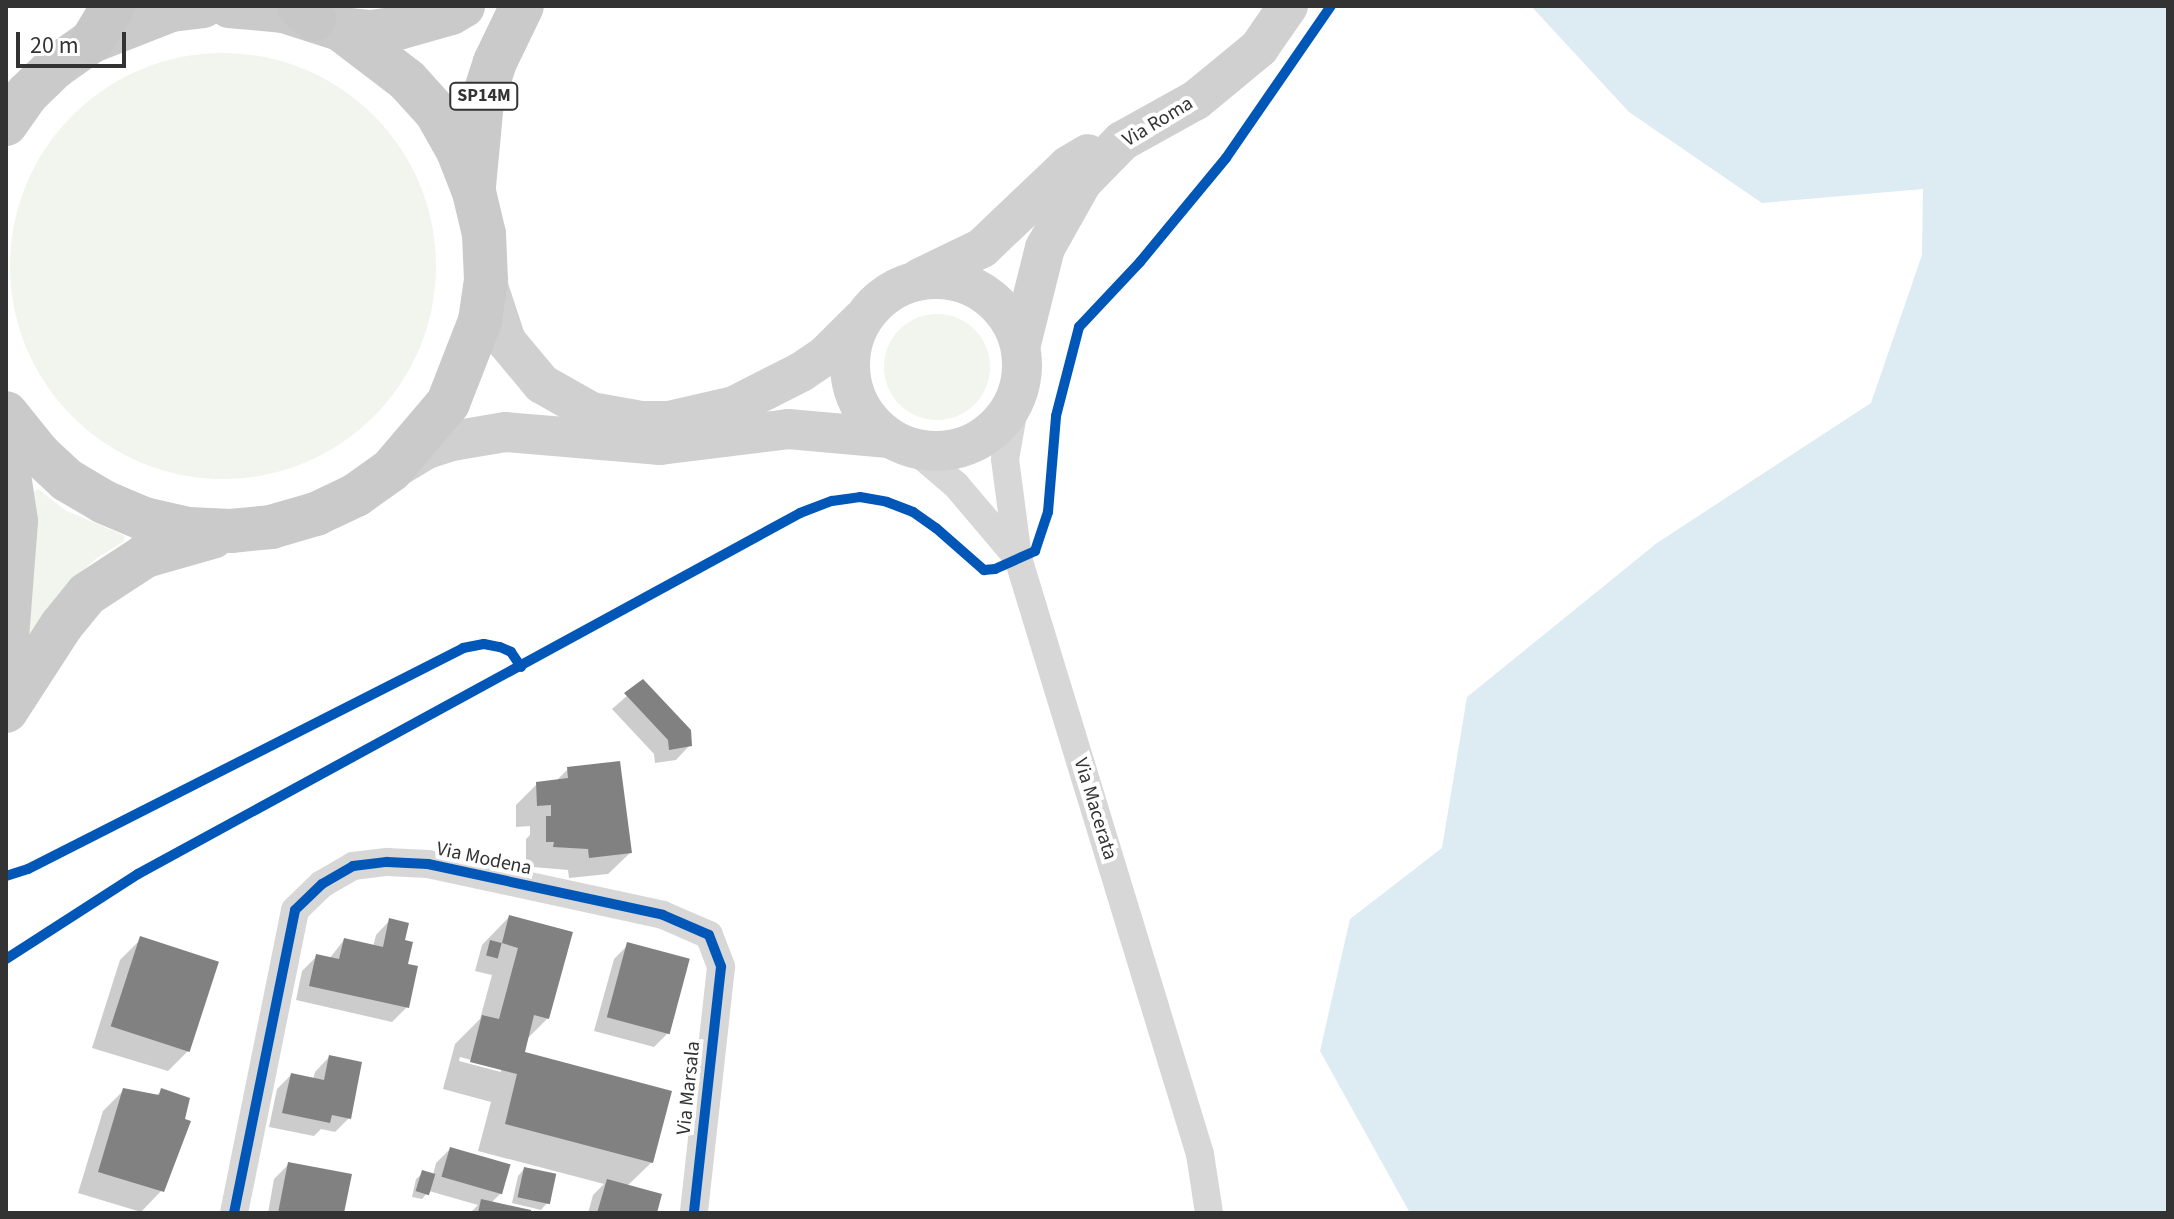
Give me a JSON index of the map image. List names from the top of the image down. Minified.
{"streets":{"main road":["SP14M","Via Roma"],"street":["Via Macerata","Via Modena","Via Marsala"]},"crossings":[["Via Roma","Via Macerata"],["Via Modena","Via Marsala"]],"scale_bar":"20 m"}
